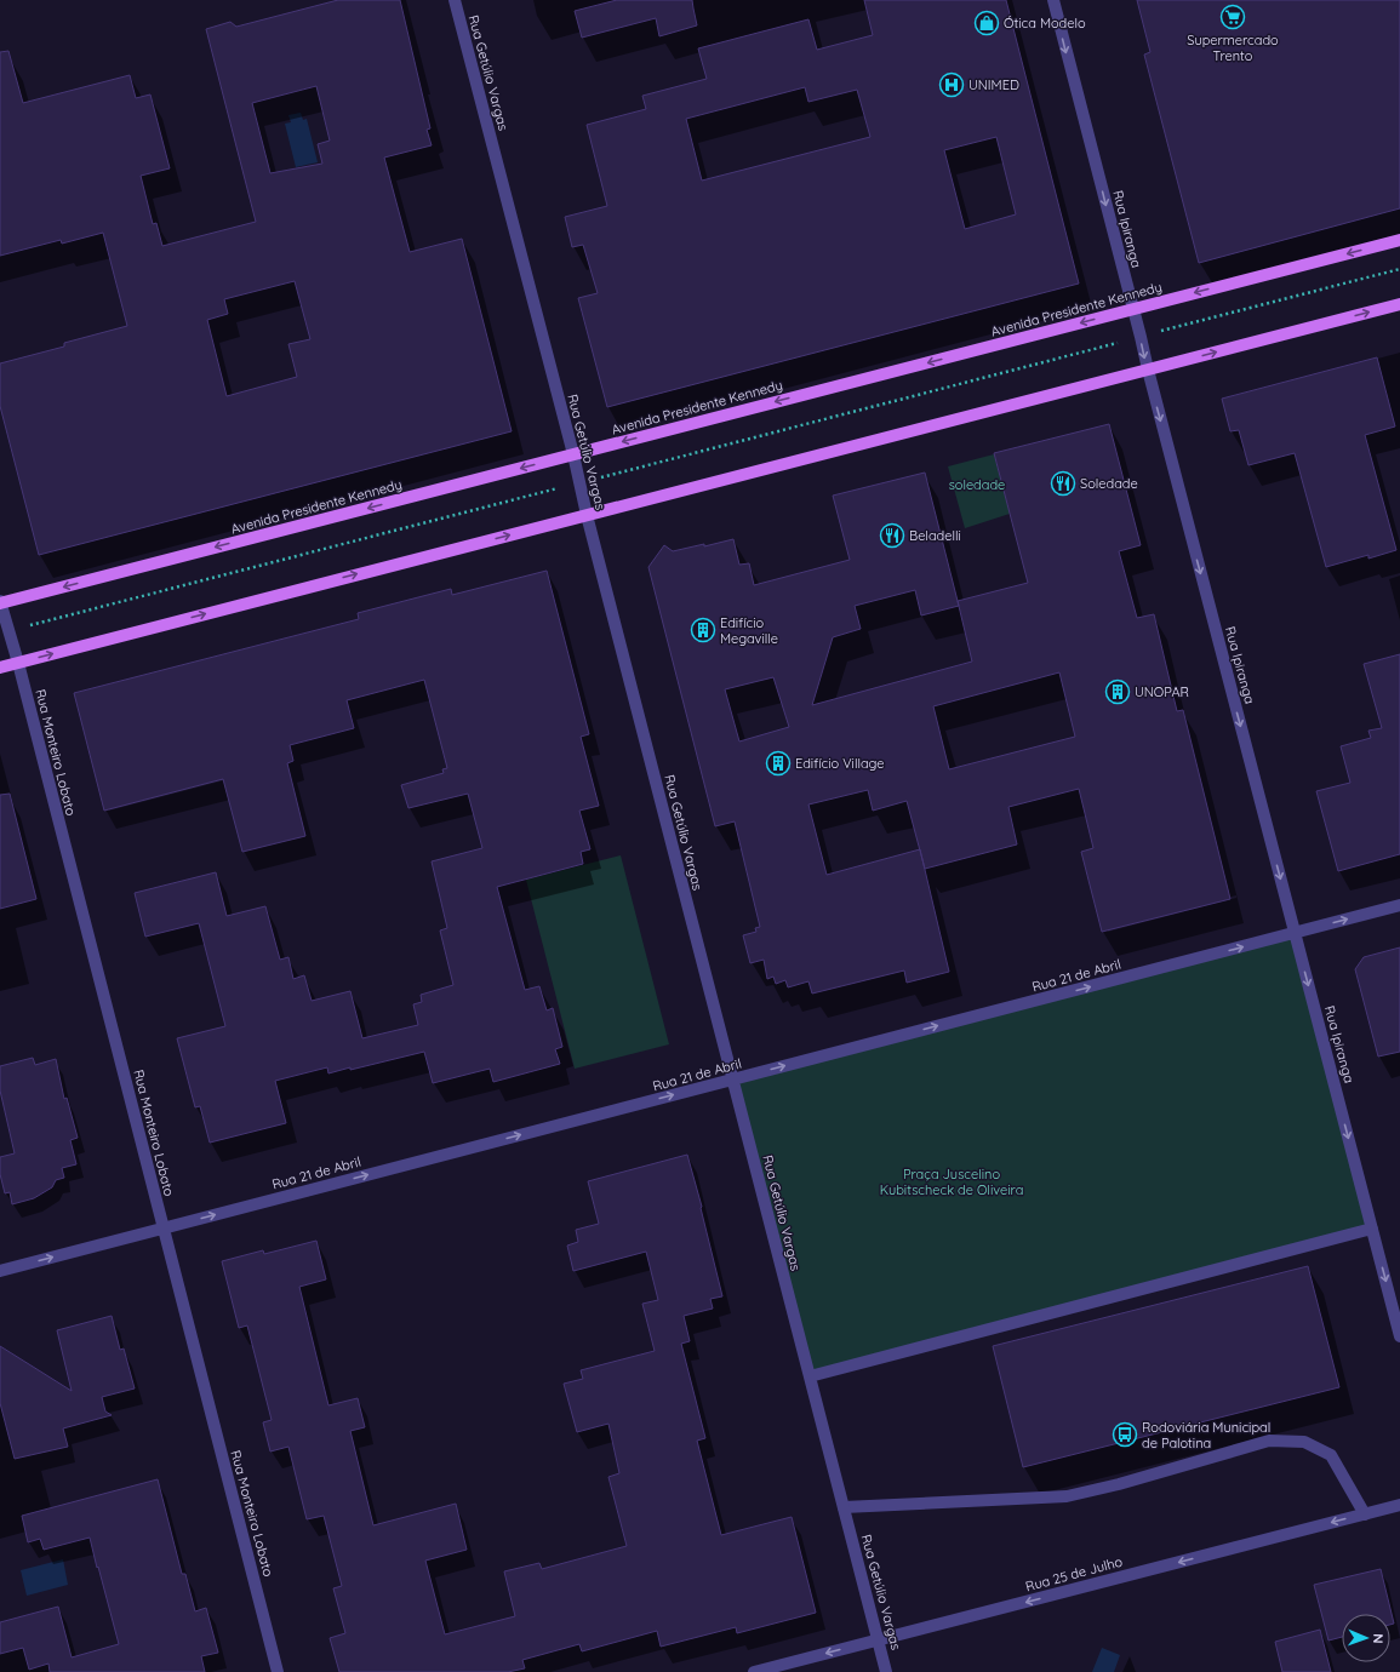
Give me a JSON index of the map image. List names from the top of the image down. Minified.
{"streets":{"main road":["Avenida Presidente Kennedy"],"street":["Rua Getúlio Vargas","Rua Ipiranga","Rua Monteiro Lobato","Rua 21 de Abril","Rua 25 de Julho"]},"crossings":[["Rua Getúlio Vargas","Avenida Presidente Kennedy"],["Rua Getúlio Vargas","Rua 21 de Abril"],["Rua Getúlio Vargas","Rua 25 de Julho"],["Rua Ipiranga","Avenida Presidente Kennedy"],["Rua Ipiranga","Rua 21 de Abril"],["Avenida Presidente Kennedy","Rua Monteiro Lobato"],["Rua Monteiro Lobato","Rua 21 de Abril"]],"one_way":["Rua Ipiranga","Rua 21 de Abril","Rua 25 de Julho"],"parks":["soledade","Praça Juscelino Kubitscheck de Oliveira"],"places":{"supermarket":["Supermercado Trento"],"shop":["Ótica Modelo"],"hospital":["UNIMED"],"restaurant":["Soledade","Beladelli"],"building":["Edifício Megaville","UNOPAR","Edifício Village"],"bus stop":["Rodoviária Municipal de Palotina"]},"north":"right"}
